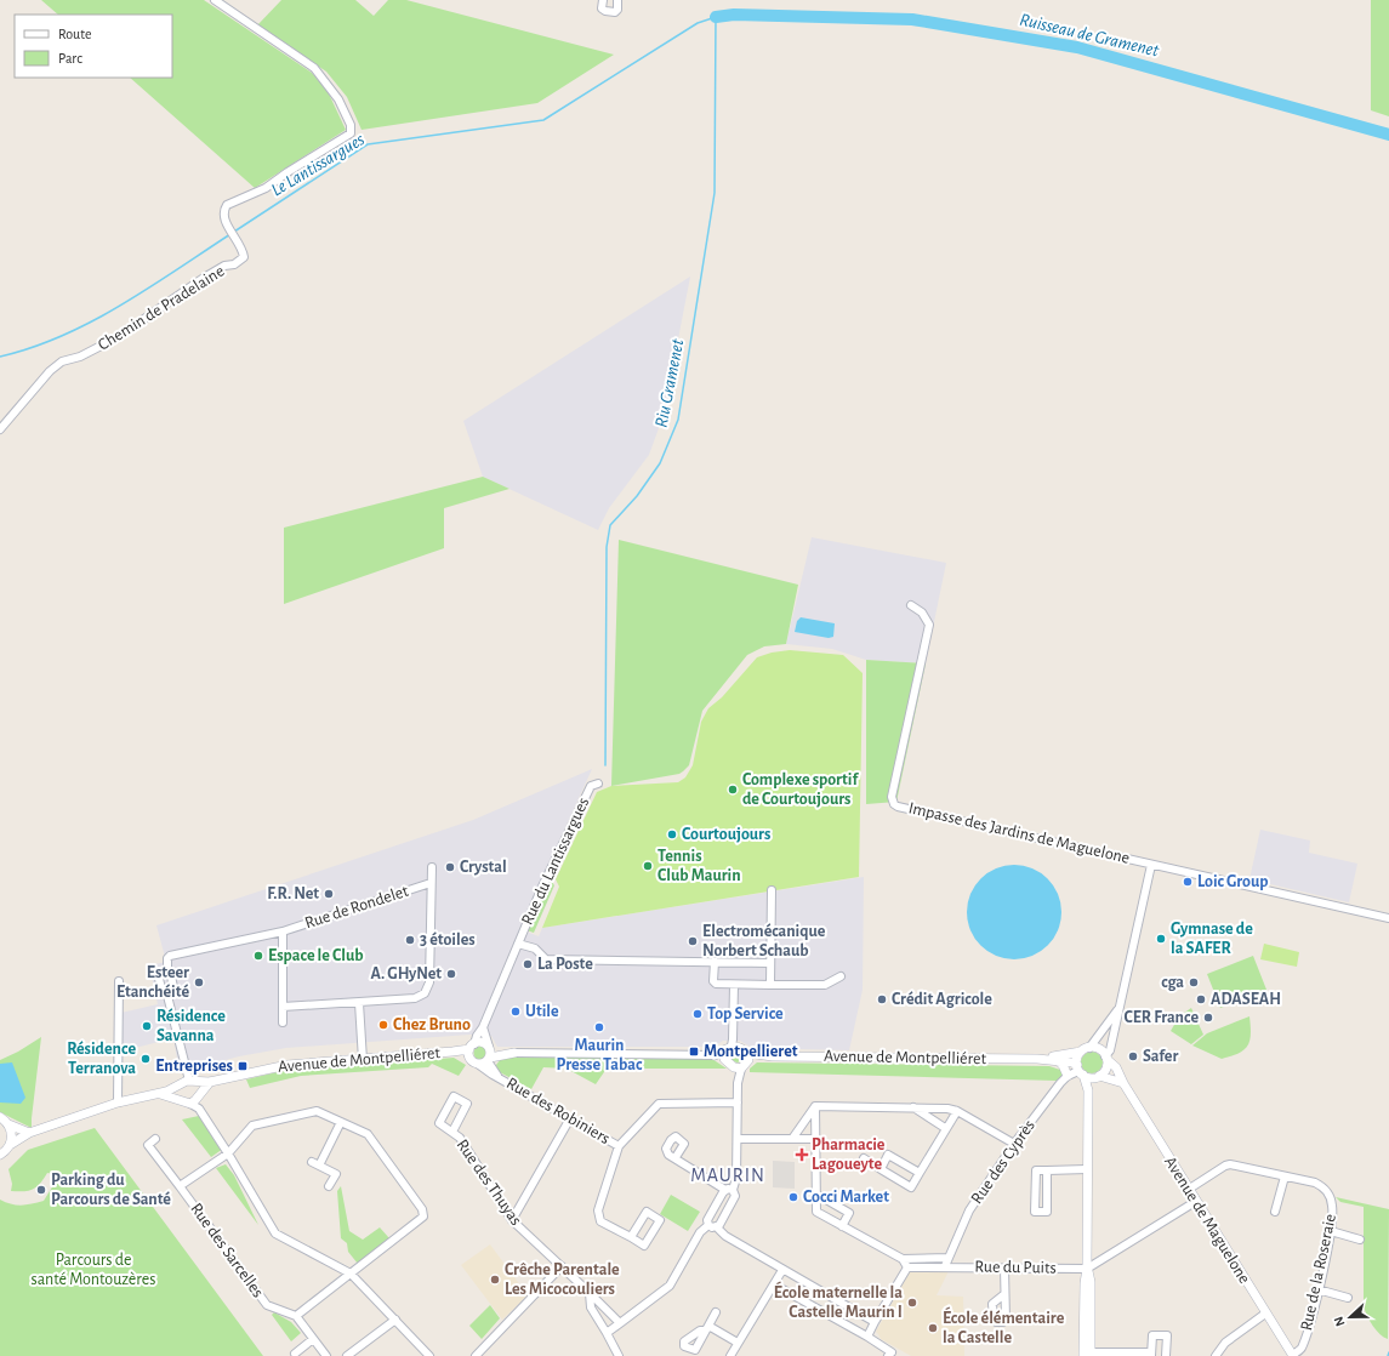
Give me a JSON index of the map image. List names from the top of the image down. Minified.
{"streets":{"street":["Chemin de Pradelaine","Impasse des Jardins de Maguelone","Rue du Lantissargues","Rue de Rondelet","Avenue de Montpelliéret","Rue des Robiniers","Rue des Cyprès","Rue des Thuyas","Avenue de Maguelone","Rue des Sarcelles","Rue du Puits","Rue de la Roseraie"]},"crossings":[["Rue du Lantissargues","Avenue de Montpelliéret"],["Avenue de Montpelliéret","Rue des Cyprès"],["Avenue de Montpelliéret","Avenue de Maguelone"],["Rue des Cyprès","Avenue de Maguelone"],["Rue des Cyprès","Rue du Puits"],["Avenue de Maguelone","Rue de la Roseraie"]],"districts":["MAURIN"],"water":["Ruisseau de Gramenet","Le Lantissargues","Riu Gramenet"],"parks":["Parcours de santé Montouzères"],"places":{"other":["Complexe sportif de Courtoujours","Courtoujours","Tennis Club Maurin","Crystal","Loic Group","F.R. Net","Gymnase de la SAFER","3 étoiles","Electromécanique Norbert Schaub","Espace le Club","La Poste","A. GHyNet","Esteer Etanchéité","cga","Crédit Agricole","ADASEAH","Utile","Top Service","CER France","Chez Bruno","Résidence Savanna","Maurin Presse Tabac","Safer","Résidence Terranova","Parking du Parcours de Santé","Cocci Market","Crêche Parentale Les Micocouliers","École maternelle la Castelle Maurin I","École élémentaire la Castelle"],"transit":["Montpellieret","Entreprises"],"health":["Pharmacie Lagoueyte"]},"legend":["Route","Parc"],"north":"left"}
